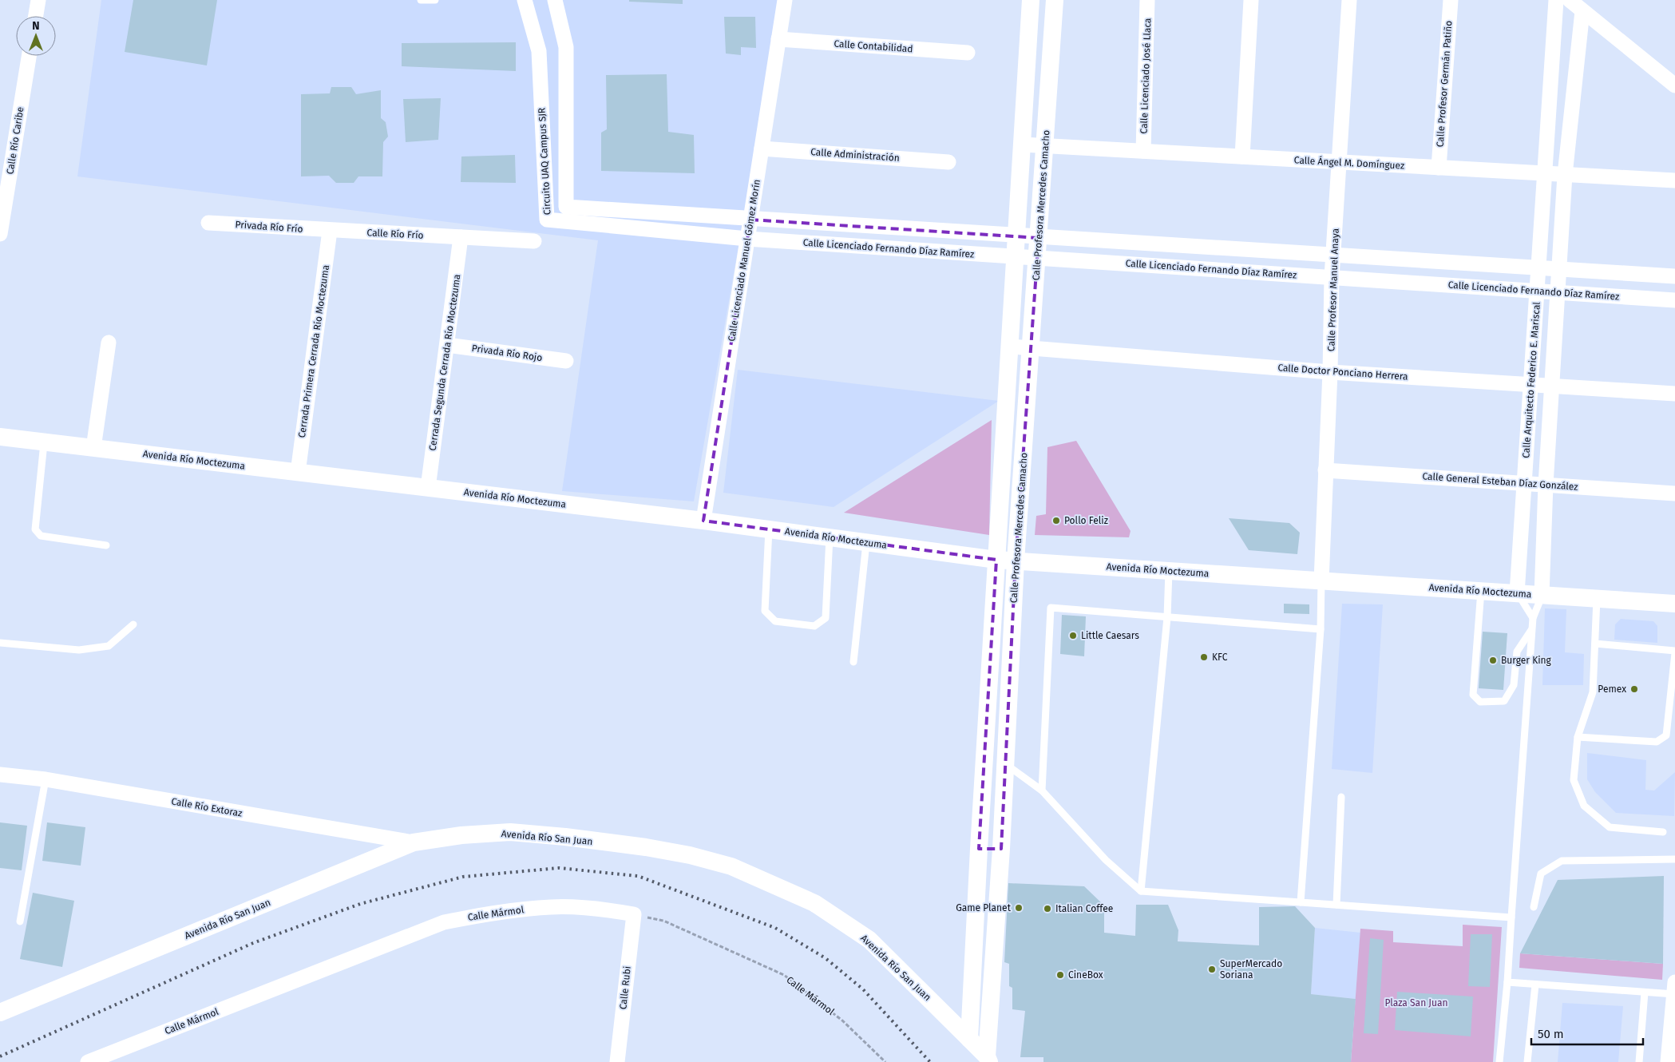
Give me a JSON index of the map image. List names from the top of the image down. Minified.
{"streets":{"street":["Calle Contabilidad","Calle Licenciado José Llaca","Calle Profesor Germán Patiño","Calle Río Caribe","Calle Administración","Circuito UAQ Campus SJR","Calle Ángel M. Domínguez","Calle Profesora Mercedes Camacho","Privada Río Frío","Calle Río Frío","Calle Licenciado Fernando Díaz Ramírez","Calle Licenciado Manuel Gómez Morín","Calle Profesor Manuel Anaya","Cerrada Primera Cerrada Río Moctezuma","Privada Río Rojo","Cerrada Segunda Cerrada Río Moctezuma","Calle Doctor Ponciano Herrera","Calle Arquitecto Federico E. Mariscal","Avenida Río Moctezuma","Calle General Esteban Díaz González","Calle Río Extoraz","Avenida Río San Juan","Calle Mármol","Calle Rubi"]},"crossings":[["Calle Contabilidad","Calle Licenciado Manuel Gómez Morín"],["Calle Licenciado José Llaca","Calle Ángel M. Domínguez"],["Calle Profesor Germán Patiño","Calle Ángel M. Domínguez"],["Calle Administración","Calle Licenciado Manuel Gómez Morín"],["Circuito UAQ Campus SJR","Calle Licenciado Fernando Díaz Ramírez"],["Circuito UAQ Campus SJR","Calle Licenciado Manuel Gómez Morín"],["Calle Ángel M. Domínguez","Calle Profesora Mercedes Camacho"],["Calle Ángel M. Domínguez","Calle Profesor Manuel Anaya"],["Calle Ángel M. Domínguez","Calle Arquitecto Federico E. Mariscal"],["Calle Profesora Mercedes Camacho","Calle Licenciado Fernando Díaz Ramírez"],["Calle Profesora Mercedes Camacho","Calle Doctor Ponciano Herrera"],["Calle Profesora Mercedes Camacho","Avenida Río Moctezuma"],["Calle Profesora Mercedes Camacho","Avenida Río San Juan"],["Privada Río Frío","Calle Río Frío"],["Privada Río Frío","Cerrada Primera Cerrada Río Moctezuma"],["Calle Río Frío","Cerrada Primera Cerrada Río Moctezuma"],["Calle Río Frío","Cerrada Segunda Cerrada Río Moctezuma"],["Calle Licenciado Fernando Díaz Ramírez","Calle Licenciado Manuel Gómez Morín"],["Calle Licenciado Fernando Díaz Ramírez","Calle Profesor Manuel Anaya"],["Calle Licenciado Fernando Díaz Ramírez","Calle Arquitecto Federico E. Mariscal"],["Calle Licenciado Manuel Gómez Morín","Avenida Río Moctezuma"],["Calle Profesor Manuel Anaya","Calle Doctor Ponciano Herrera"],["Calle Profesor Manuel Anaya","Avenida Río Moctezuma"],["Calle Profesor Manuel Anaya","Calle General Esteban Díaz González"],["Cerrada Primera Cerrada Río Moctezuma","Avenida Río Moctezuma"],["Privada Río Rojo","Cerrada Segunda Cerrada Río Moctezuma"],["Cerrada Segunda Cerrada Río Moctezuma","Avenida Río Moctezuma"],["Calle Doctor Ponciano Herrera","Calle Arquitecto Federico E. Mariscal"],["Calle Arquitecto Federico E. Mariscal","Avenida Río Moctezuma"],["Calle Arquitecto Federico E. Mariscal","Calle General Esteban Díaz González"],["Calle Río Extoraz","Avenida Río San Juan"],["Calle Mármol","Calle Rubi"]],"parks":["Plaza San Juan"],"places":["Pollo Feliz","Little Caesars","KFC","Burger King","Pemex","Game Planet","Italian Coffee","SuperMercado Soriana","CineBox"],"scale_bar":"50 m","north":"top"}
